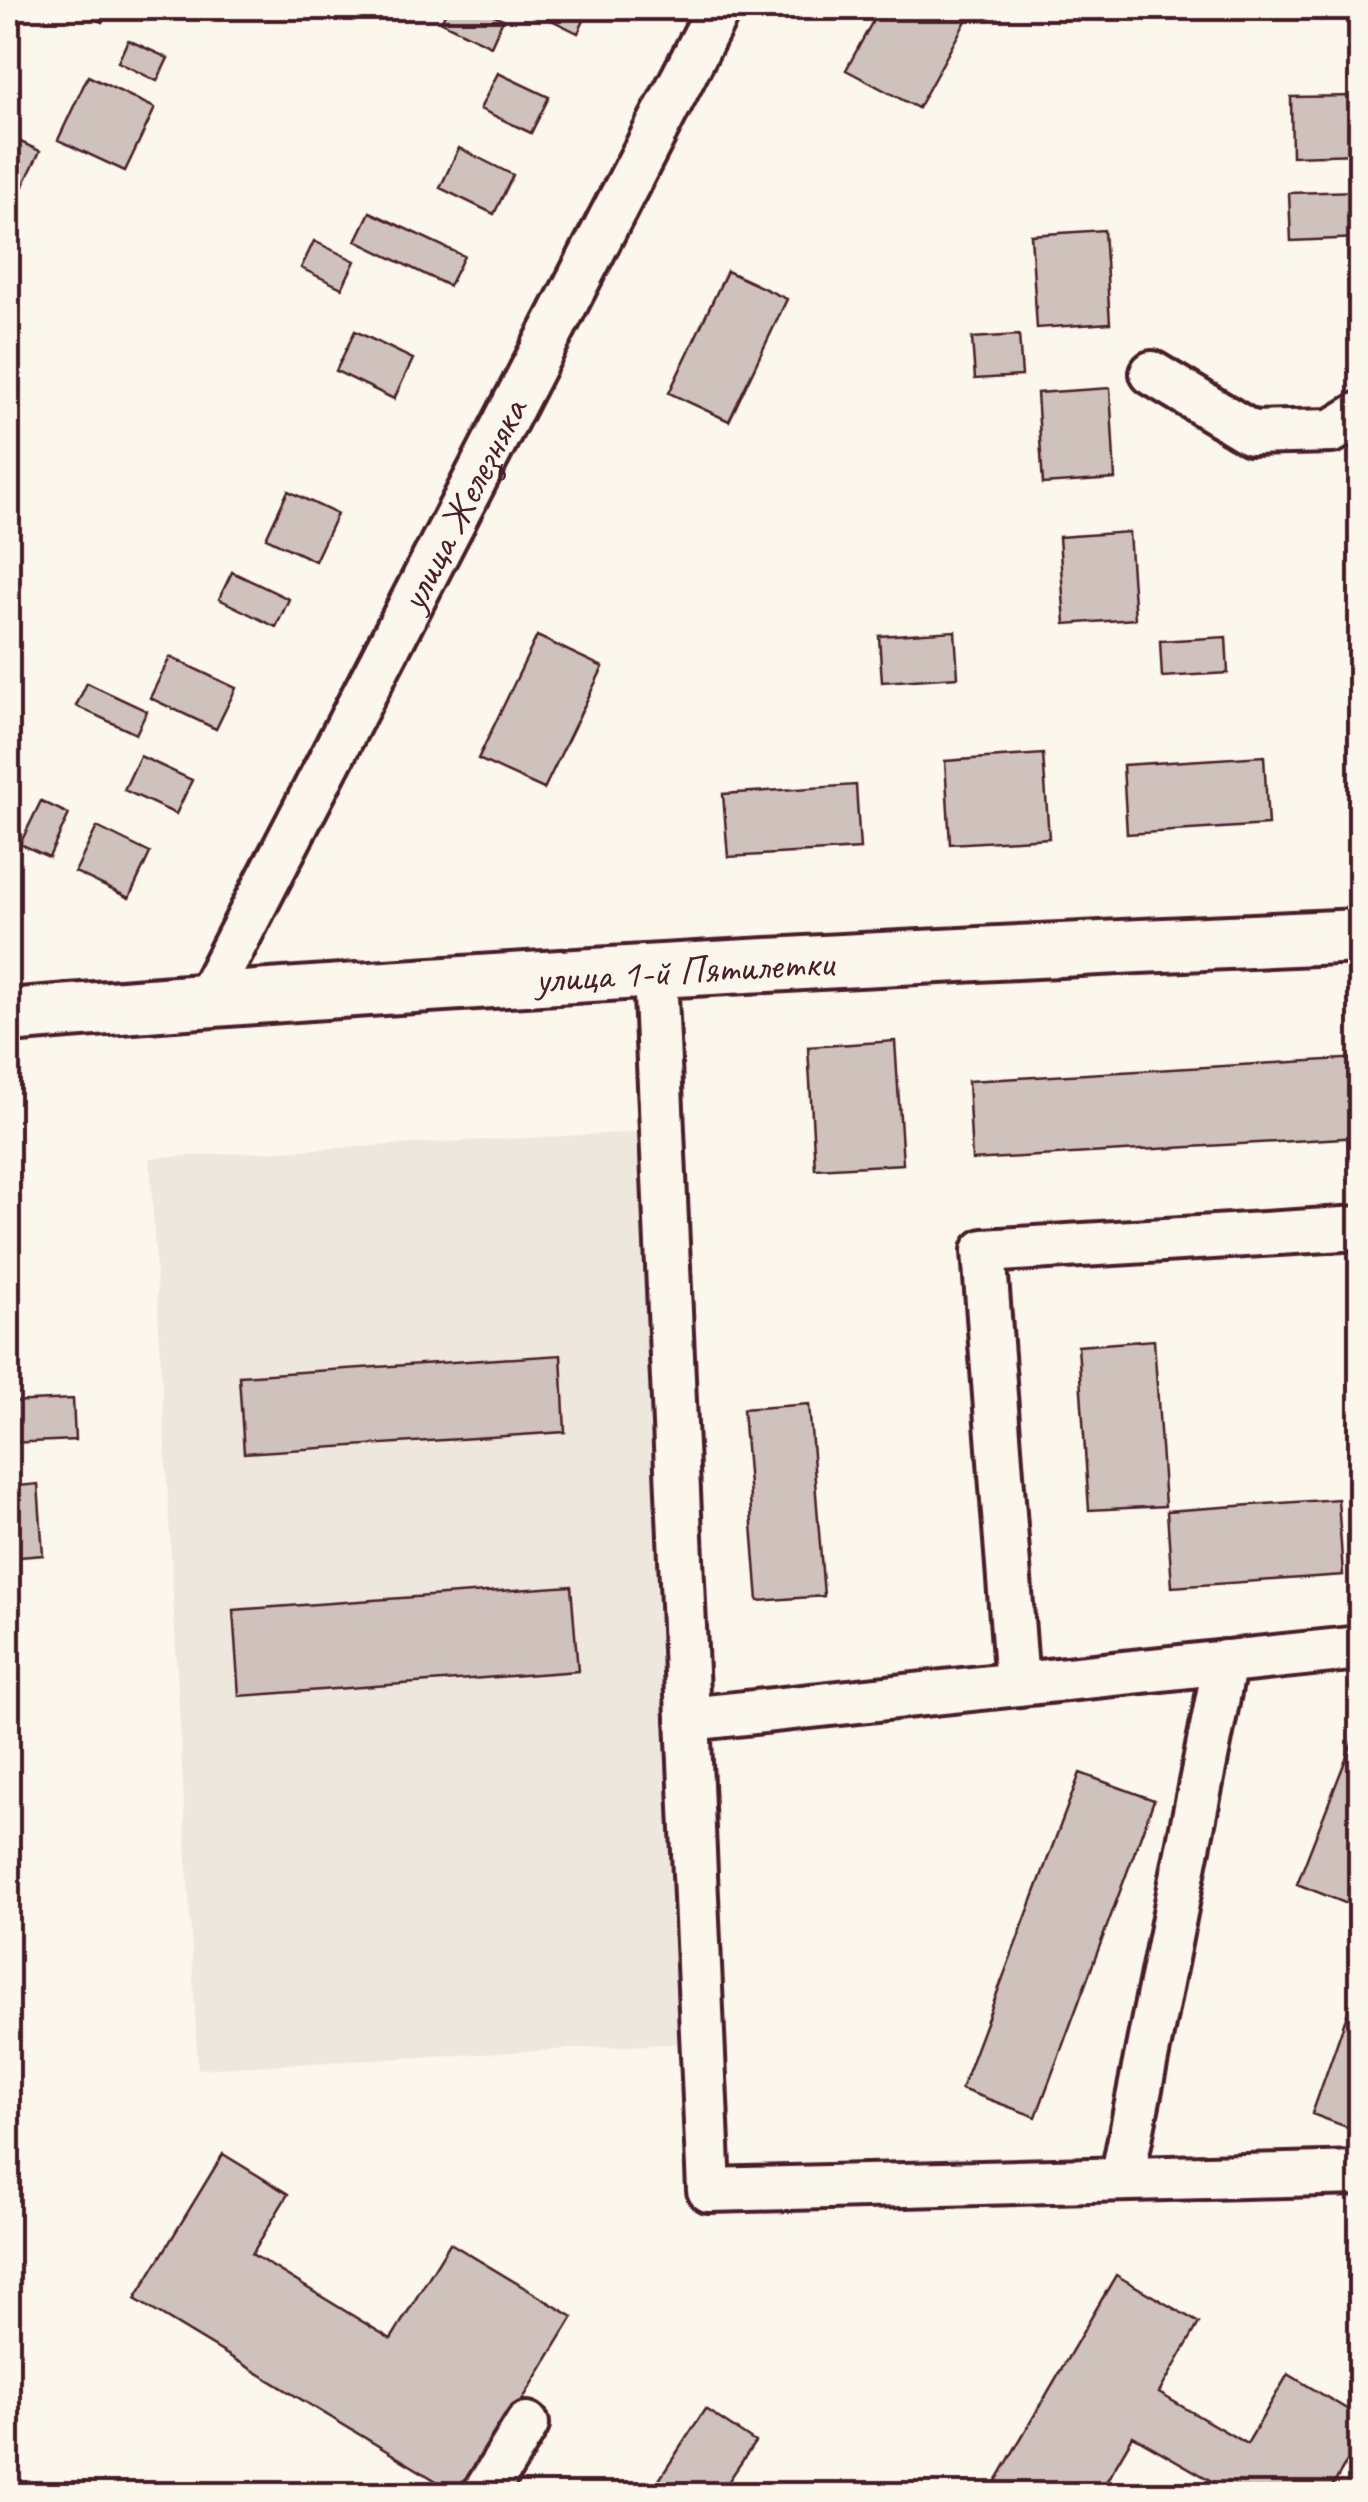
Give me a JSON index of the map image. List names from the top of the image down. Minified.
{"streets":{"main road":["улица 1-й Пятилетки"],"lane":["улица Железняка"]},"crossings":[["улица Железняка","улица 1-й Пятилетки"]]}
